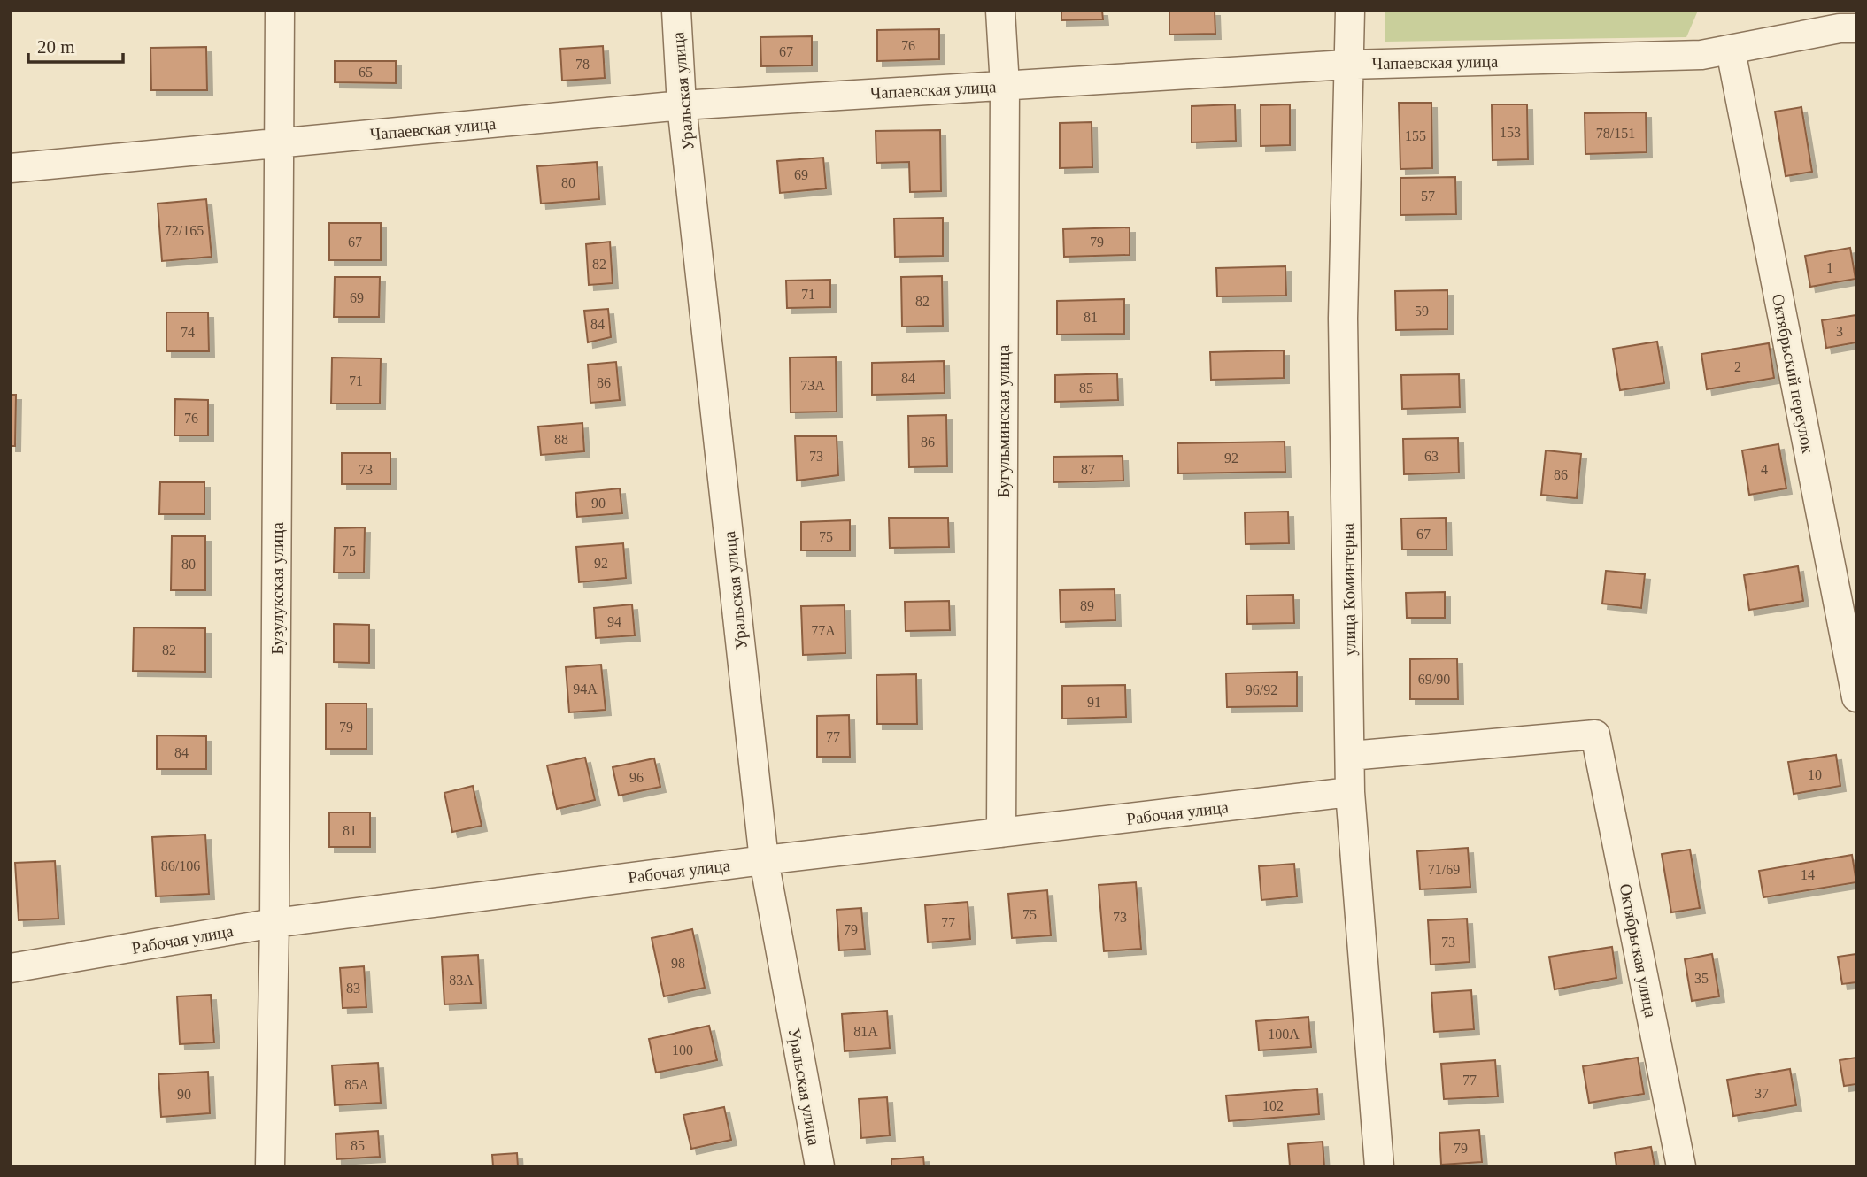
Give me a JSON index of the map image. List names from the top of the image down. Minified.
{"streets":{"street":["Чапаевская улица","Уральская улица","Октябрьский переулок","Бугульминская улица","Бузулукская улица","улица Коминтерна","Рабочая улица","Октябрьская улица"]},"crossings":[["Чапаевская улица","Уральская улица"],["Чапаевская улица","Октябрьский переулок"],["Чапаевская улица","Бугульминская улица"],["Чапаевская улица","Бузулукская улица"],["Чапаевская улица","улица Коминтерна"],["Уральская улица","Рабочая улица"],["Бугульминская улица","Рабочая улица"],["Бузулукская улица","Рабочая улица"],["улица Коминтерна","Рабочая улица"],["улица Коминтерна","Октябрьская улица"]],"house_numbers":["76","67","78","65","153","78/151","155","69","80","57","72/165","67","79","82","1","71","69","82","59","81","84","3","74","2","84","71","86","73А","85","76","88","86","73","63","92","73","87","4","86","90","67","75","75","92","80","89","94","77А","82","69/90","94А","96/92","91","79","77","84","10","96","81","86/106","71/69","14","75","73","77","79","73","98","35","83А","83","81А","100А","100","77","85А","37","90","102","85","79"],"scale_bar":"20 m"}
